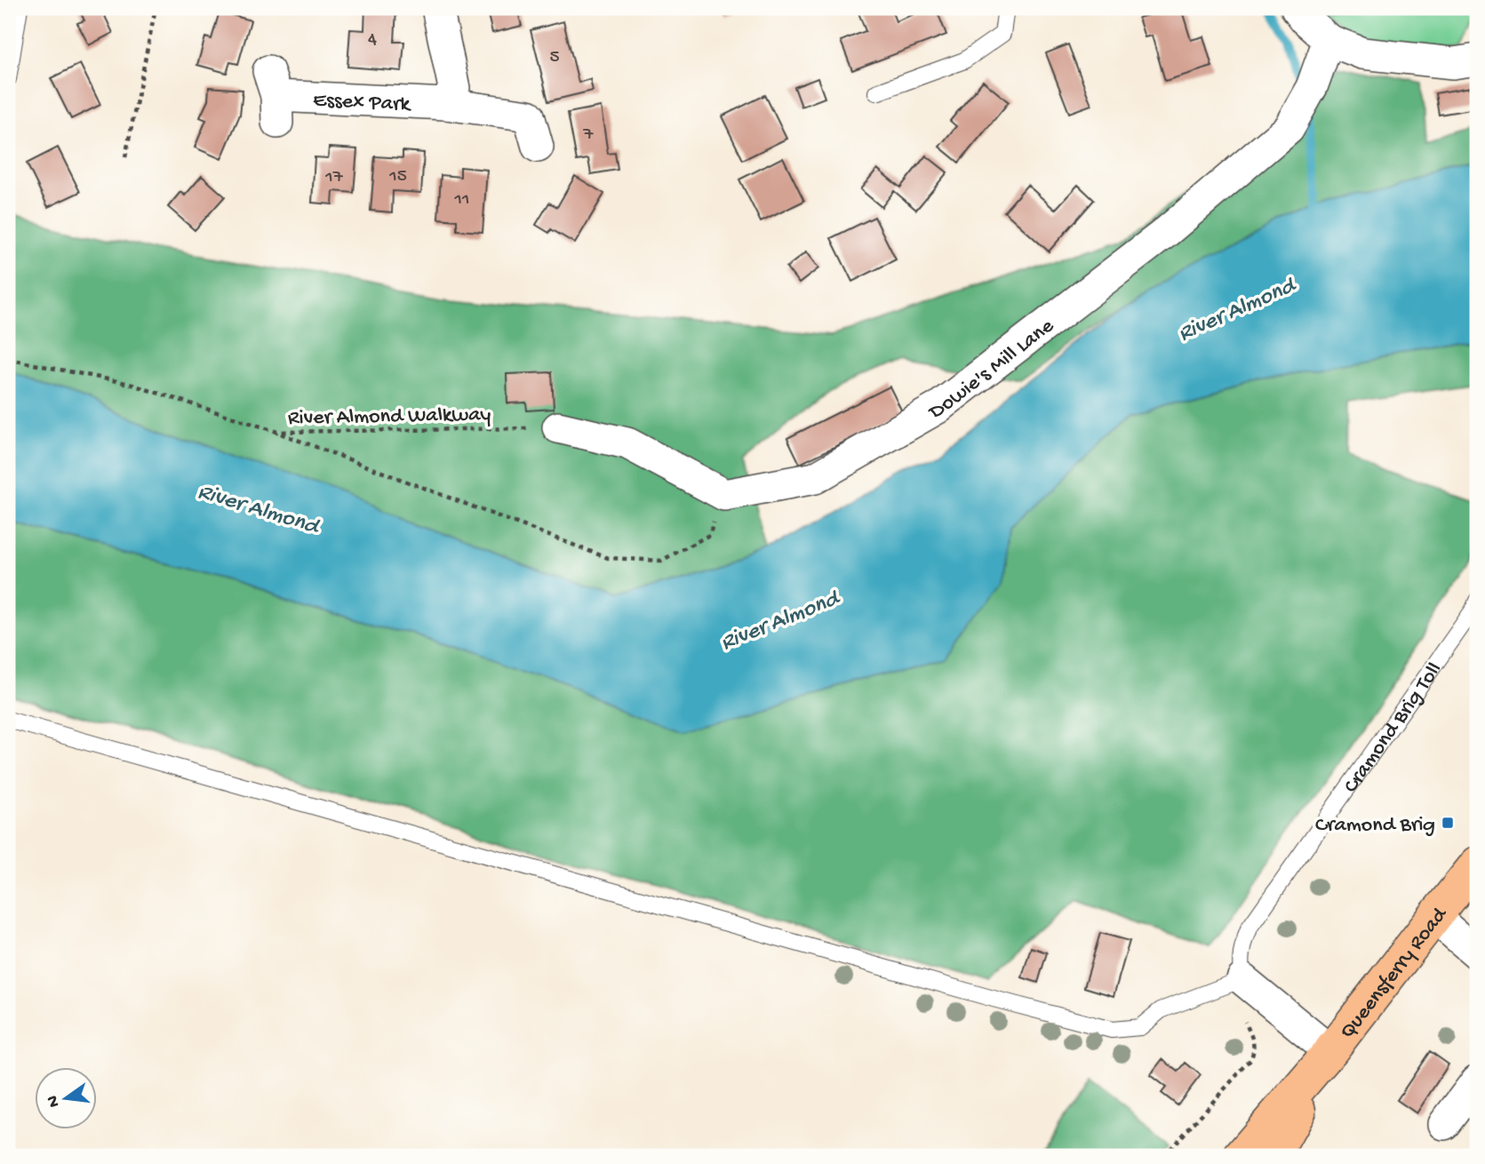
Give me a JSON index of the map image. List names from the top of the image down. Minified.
{"streets":{"main road":["Queensferry Road"],"street":["Essex Park","Dowie's Mill Lane"],"lane":["Cramond Brig Toll"],"path":["River Almond Walkway"]},"water":["River Almond"],"places":{"transit":["Cramond Brig"]},"house_numbers":["4","5","7","15","17","11"],"north":"left"}
